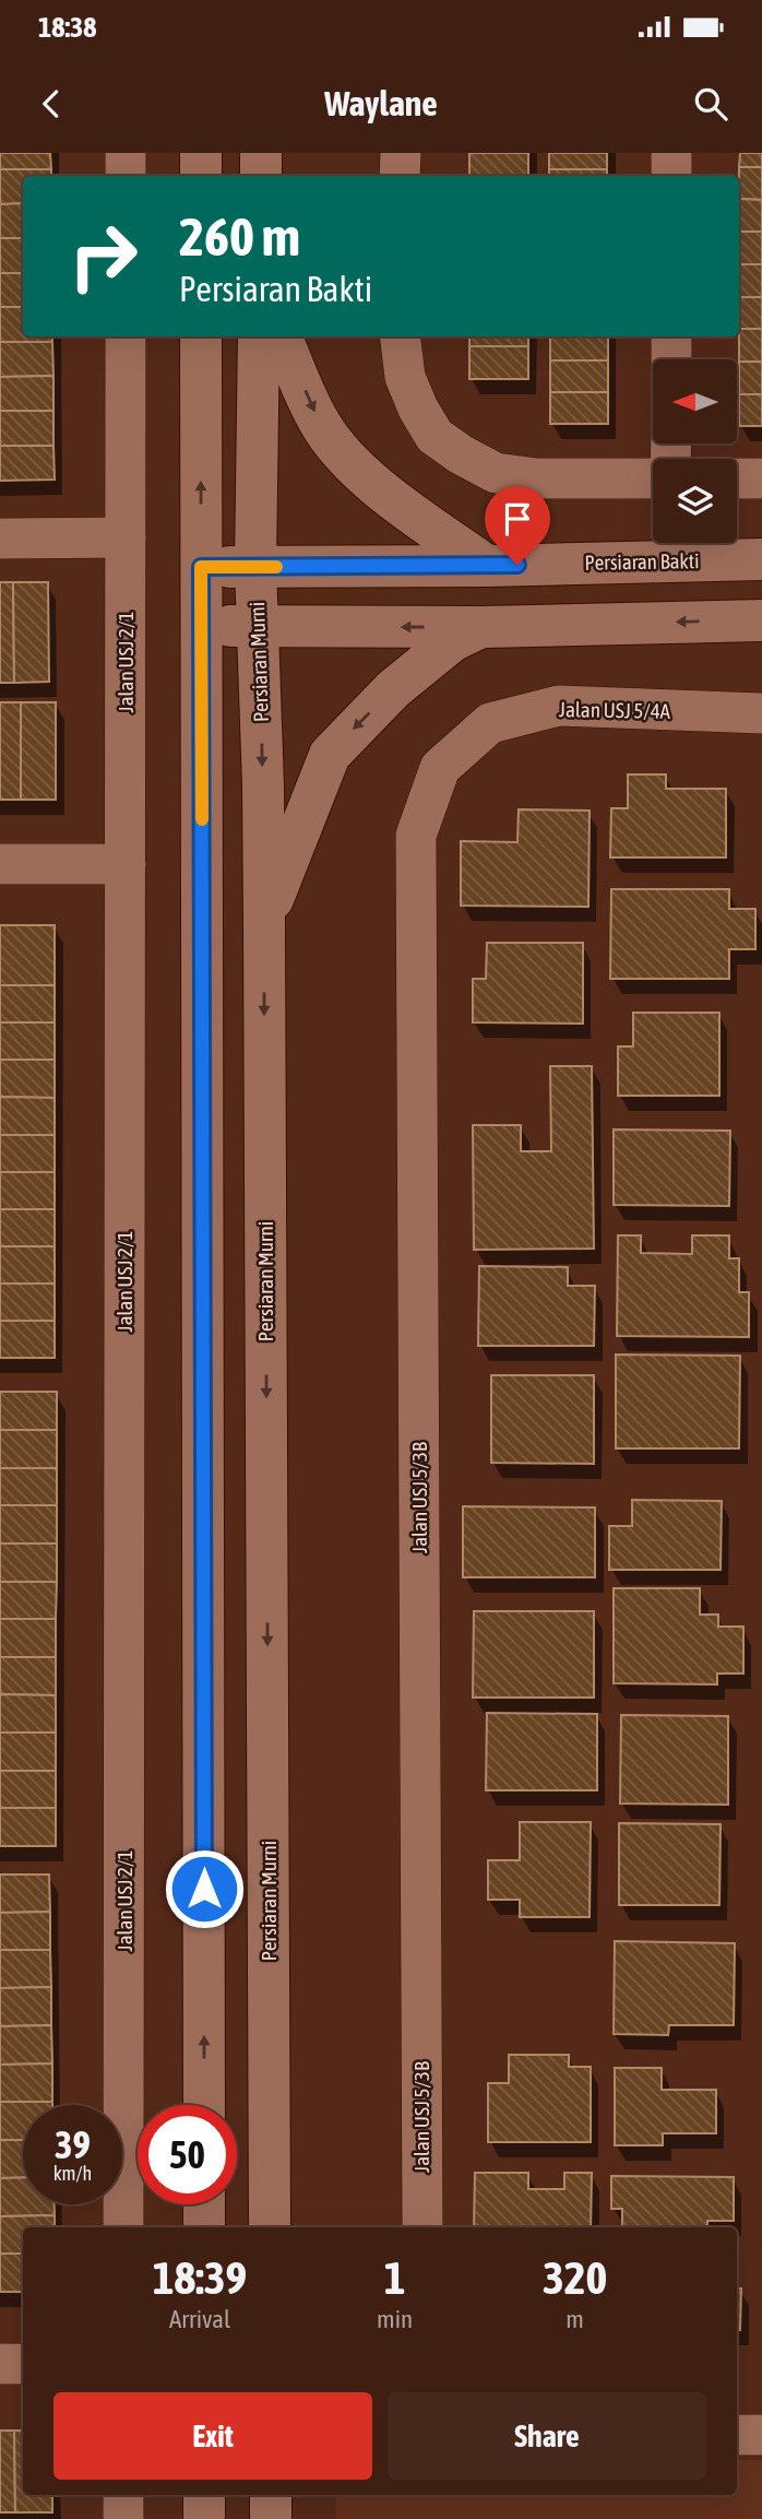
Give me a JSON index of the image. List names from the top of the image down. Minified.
{"streets":{"main road":["Persiaran Bakti","Persiaran Murni"],"street":["Jalan USJ 2/1","Jalan USJ 5/4A","Jalan USJ 5/3B"]},"crossings":[["Persiaran Bakti","Persiaran Murni"],["Jalan USJ 5/4A","Jalan USJ 5/3B"]],"north":"left","page":{"status":"18:38","header":"Waylane","turn":["260 m","Persiaran Bakti"],"speed":"39 km/h","limit":"50","eta":["18:39","Arrival","1","min","320","m"],"buttons":["Exit","Share"]}}
